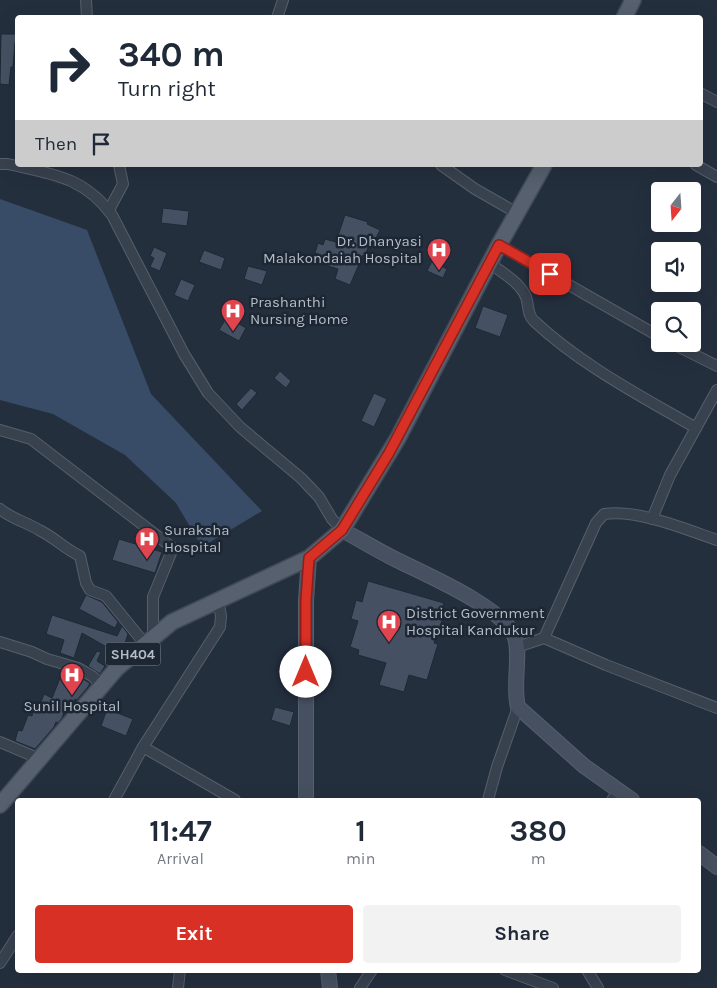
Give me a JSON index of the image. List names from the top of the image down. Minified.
{"streets":{"main road":["SH404"]},"places":{"hospital":["Dr. Dhanyasi Malakondaiah Hospital","Prashanthi Nursing Home","Suraksha Hospital","District Government Hospital Kandukur","Sunil Hospital"]},"north":"bottom","page":{"turn":["340 m","Turn right"],"then":"Then","eta":["11:47","Arrival","1","min","380","m"],"buttons":["Exit","Share"]}}
